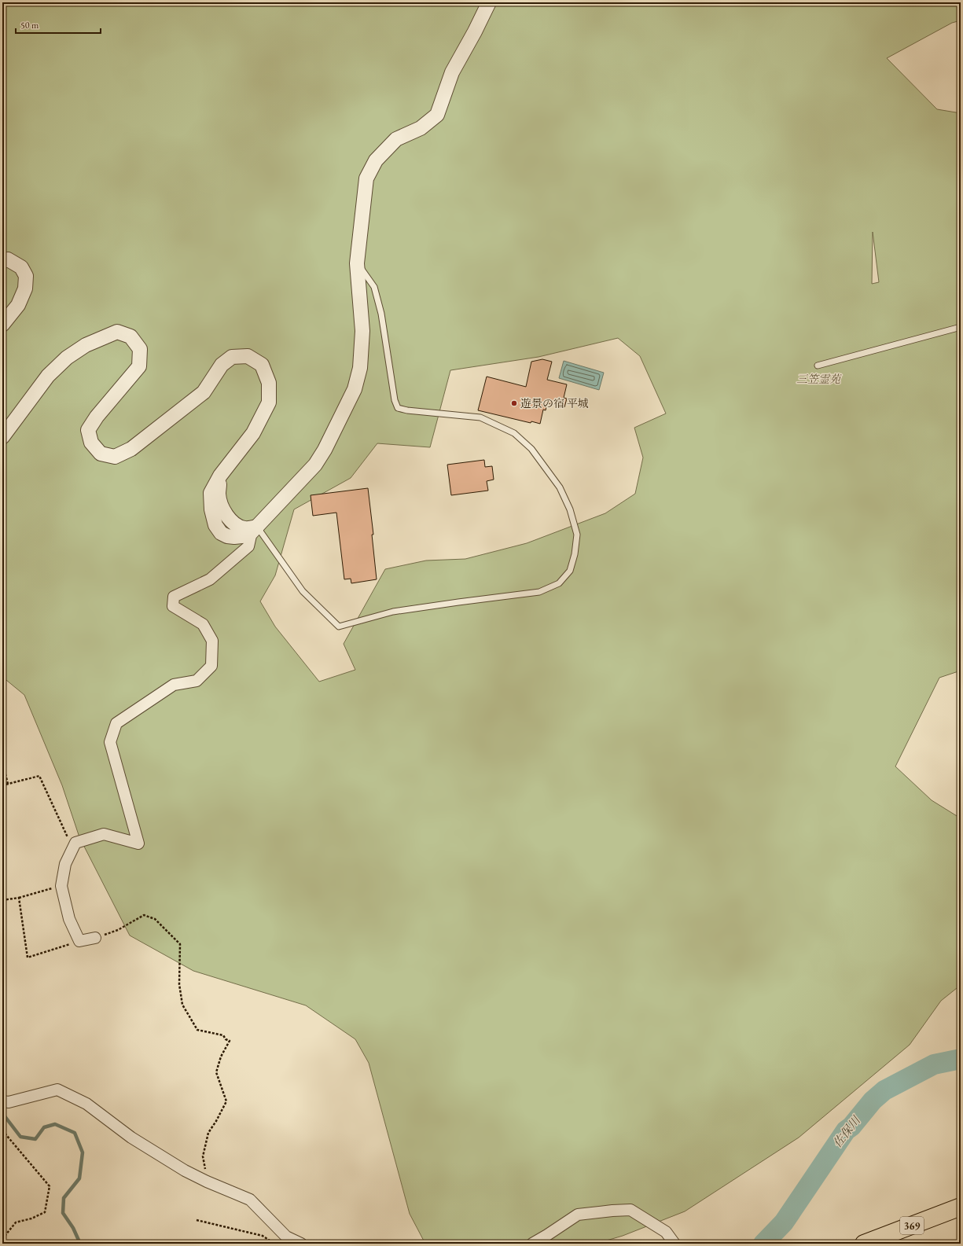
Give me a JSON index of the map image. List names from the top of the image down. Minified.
{"streets":{"highway":["369"]},"water":["佐保川"],"parks":["三笠霊苑"],"places":["遊景の宿 平城"],"scale_bar":"50 m"}
